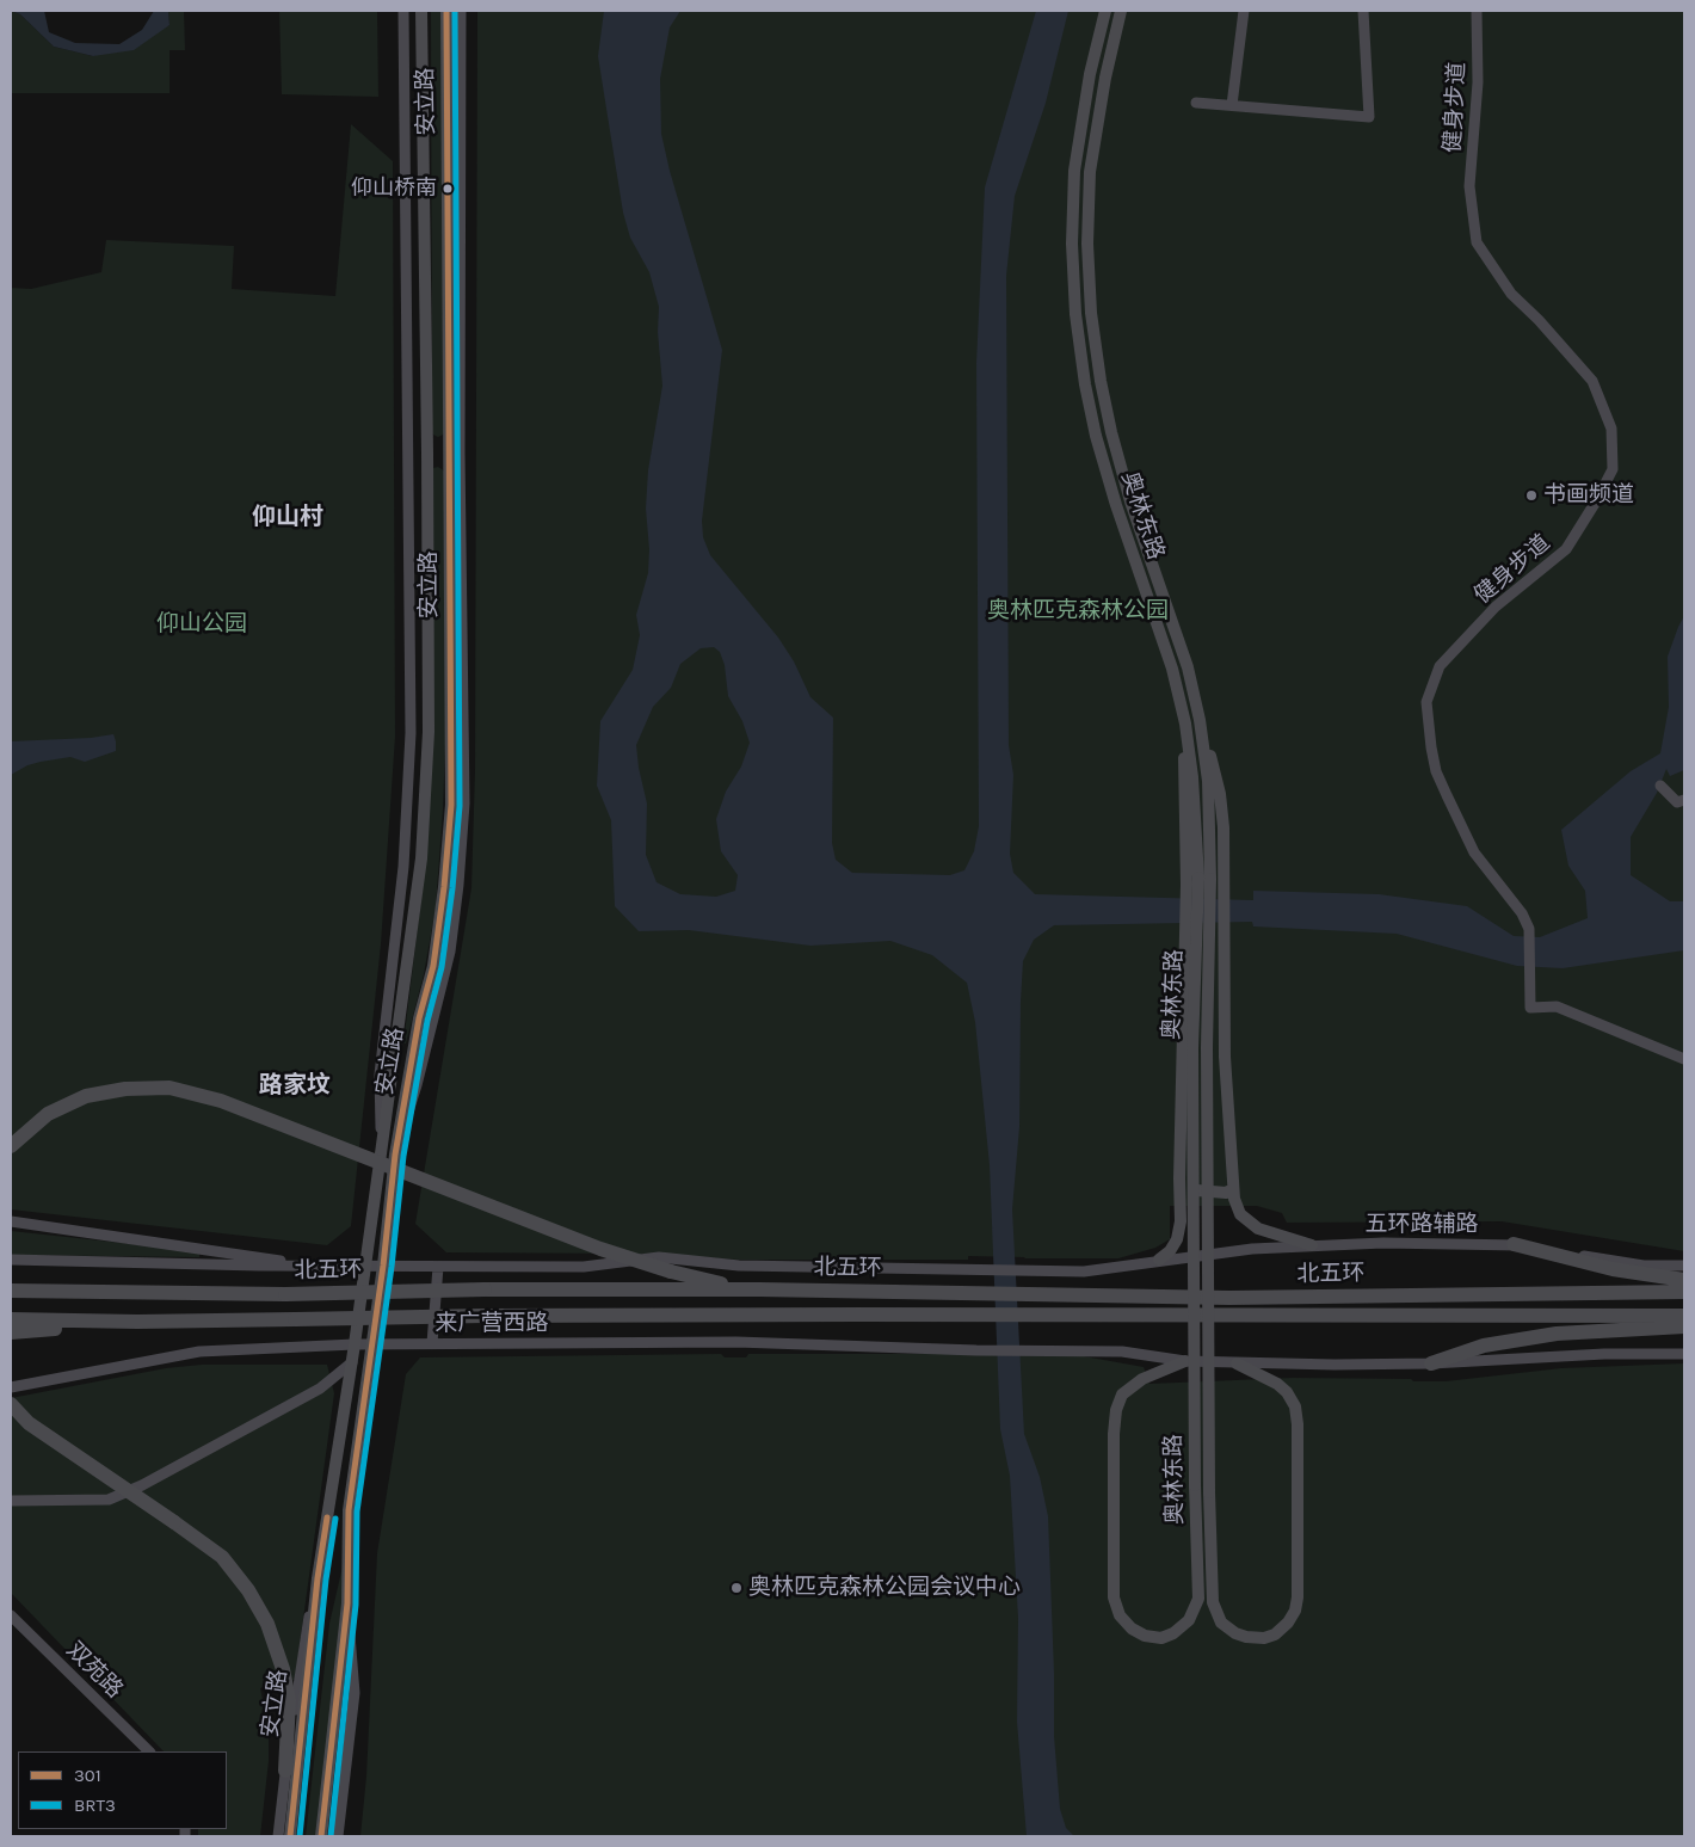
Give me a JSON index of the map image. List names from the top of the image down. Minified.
{"streets":{"highway":["北五环"],"main road":["安立路","奥林东路"],"street":["健身步道","五环路辅路","来广营西路","双苑路"]},"crossings":[["安立路","五环路辅路"],["安立路","来广营西路"],["奥林东路","来广营西路"]],"districts":["仰山村","路家坟"],"parks":["奥林匹克森林公园","仰山公园"],"places":["仰山桥南","书画频道","奥林匹克森林公园会议中心"],"lines":["transit line 301","transit line BRT3"],"legend":["301","BRT3"]}
